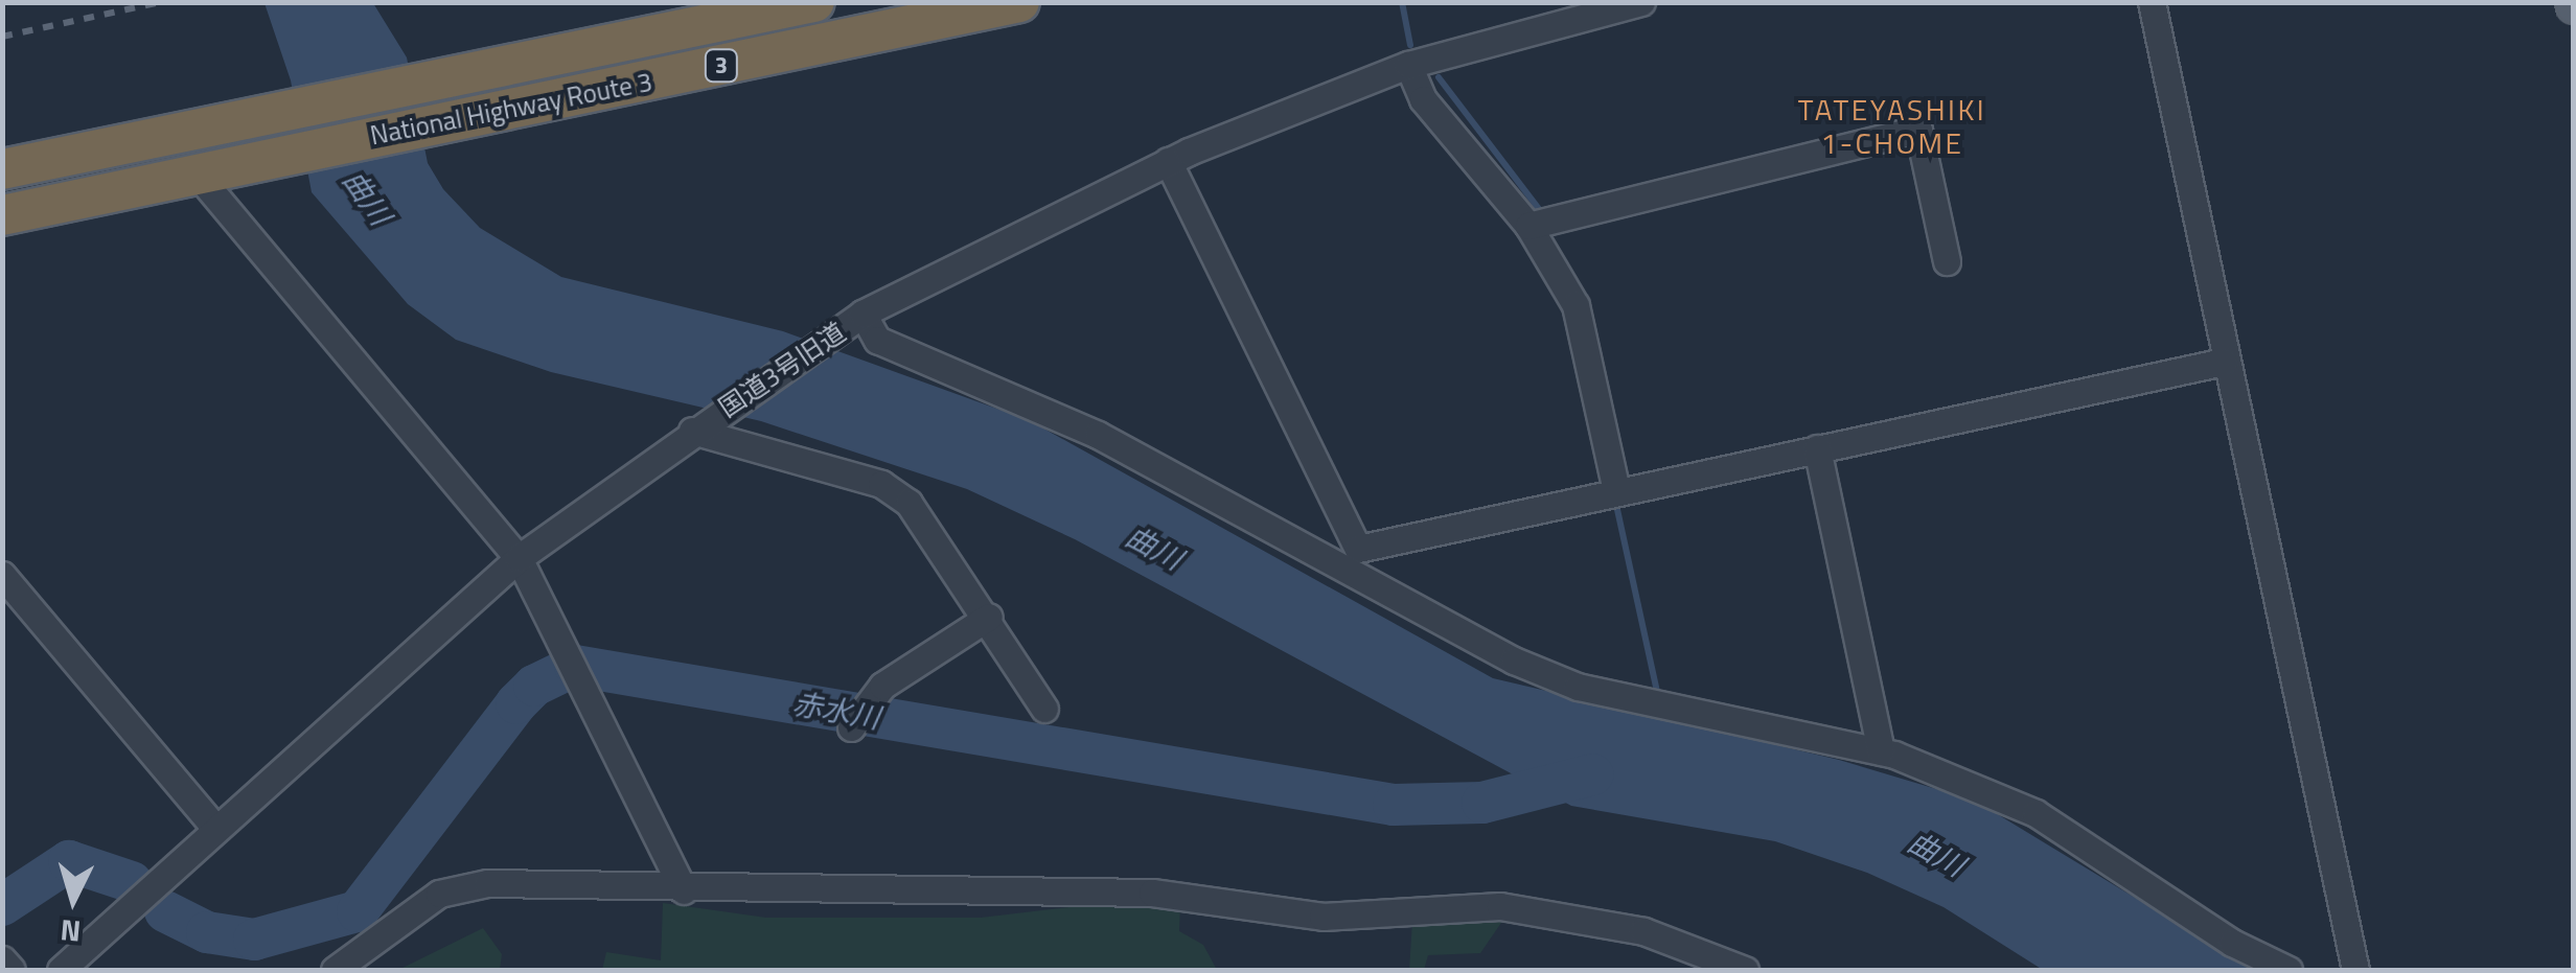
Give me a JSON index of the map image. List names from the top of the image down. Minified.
{"streets":{"highway":["3","National Highway Route 3"],"street":["国道3号旧道"]},"districts":["TATEYASHIKI 1-CHOME"],"water":["曲川","赤水川"],"north":"bottom"}
